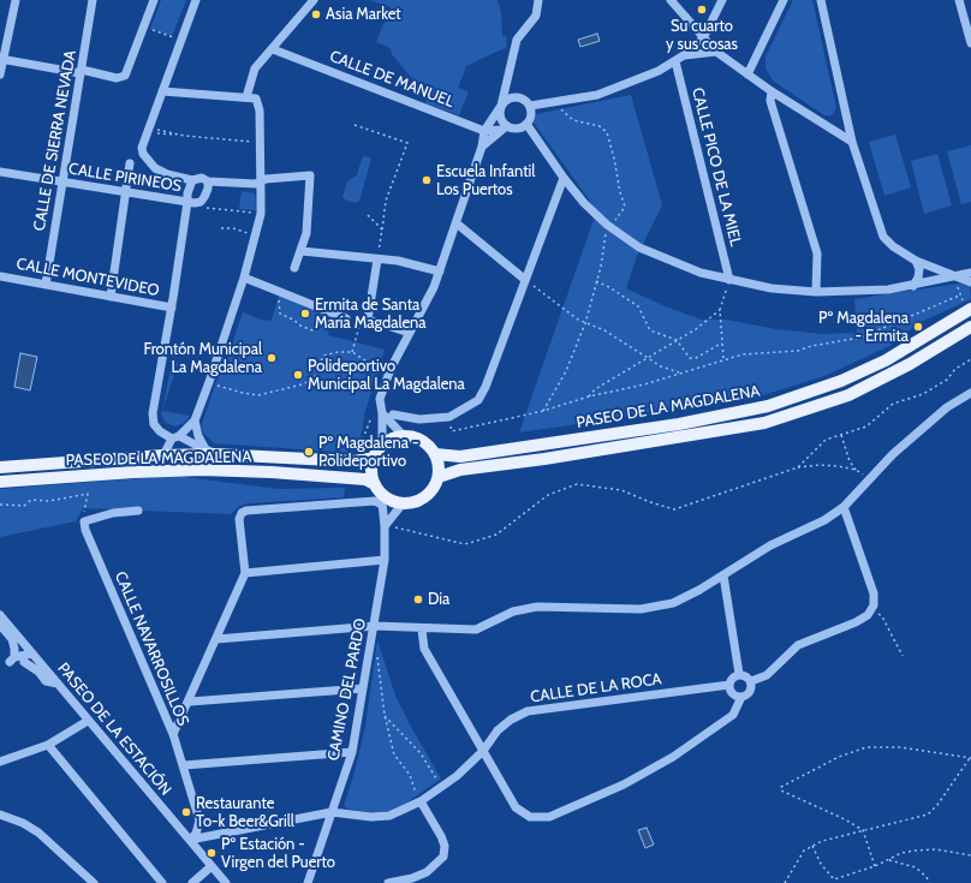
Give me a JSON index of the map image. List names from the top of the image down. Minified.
{"streets":{"main road":["PASEO DE LA MAGDALENA"],"street":["CALLE DE MANUEL","CALLE DE SIERRA NEVADA","CALLE PICO DE LA MIEL","CALLE PIRINEOS","CALLE MONTEVIDEO","CALLE NAVARROSILLOS","CALLE DE LA ROCA","CAMINO DEL PARDO","PASEO DE LA ESTACIÓN"]},"crossings":[["CALLE DE SIERRA NEVADA","CALLE PIRINEOS"],["CALLE DE SIERRA NEVADA","CALLE MONTEVIDEO"],["PASEO DE LA MAGDALENA","CAMINO DEL PARDO"],["CALLE NAVARROSILLOS","CALLE DE LA ROCA"],["CALLE NAVARROSILLOS","PASEO DE LA ESTACIÓN"],["CALLE DE LA ROCA","CAMINO DEL PARDO"],["CALLE DE LA ROCA","PASEO DE LA ESTACIÓN"]],"places":["Su cuarto y sus cosas","Asia Market","Escuela Infantil Los Puertos","Ermita de Santa María Magdalena","Pº Magdalena - Ermita","Frontón Municipal La Magdalena","Polideportivo Municipal La Magdalena","Pº Magdalena - Polideportivo","Dia","Restaurante To-k Beer&Grill","Pº Estación - Virgen del Puerto"]}
